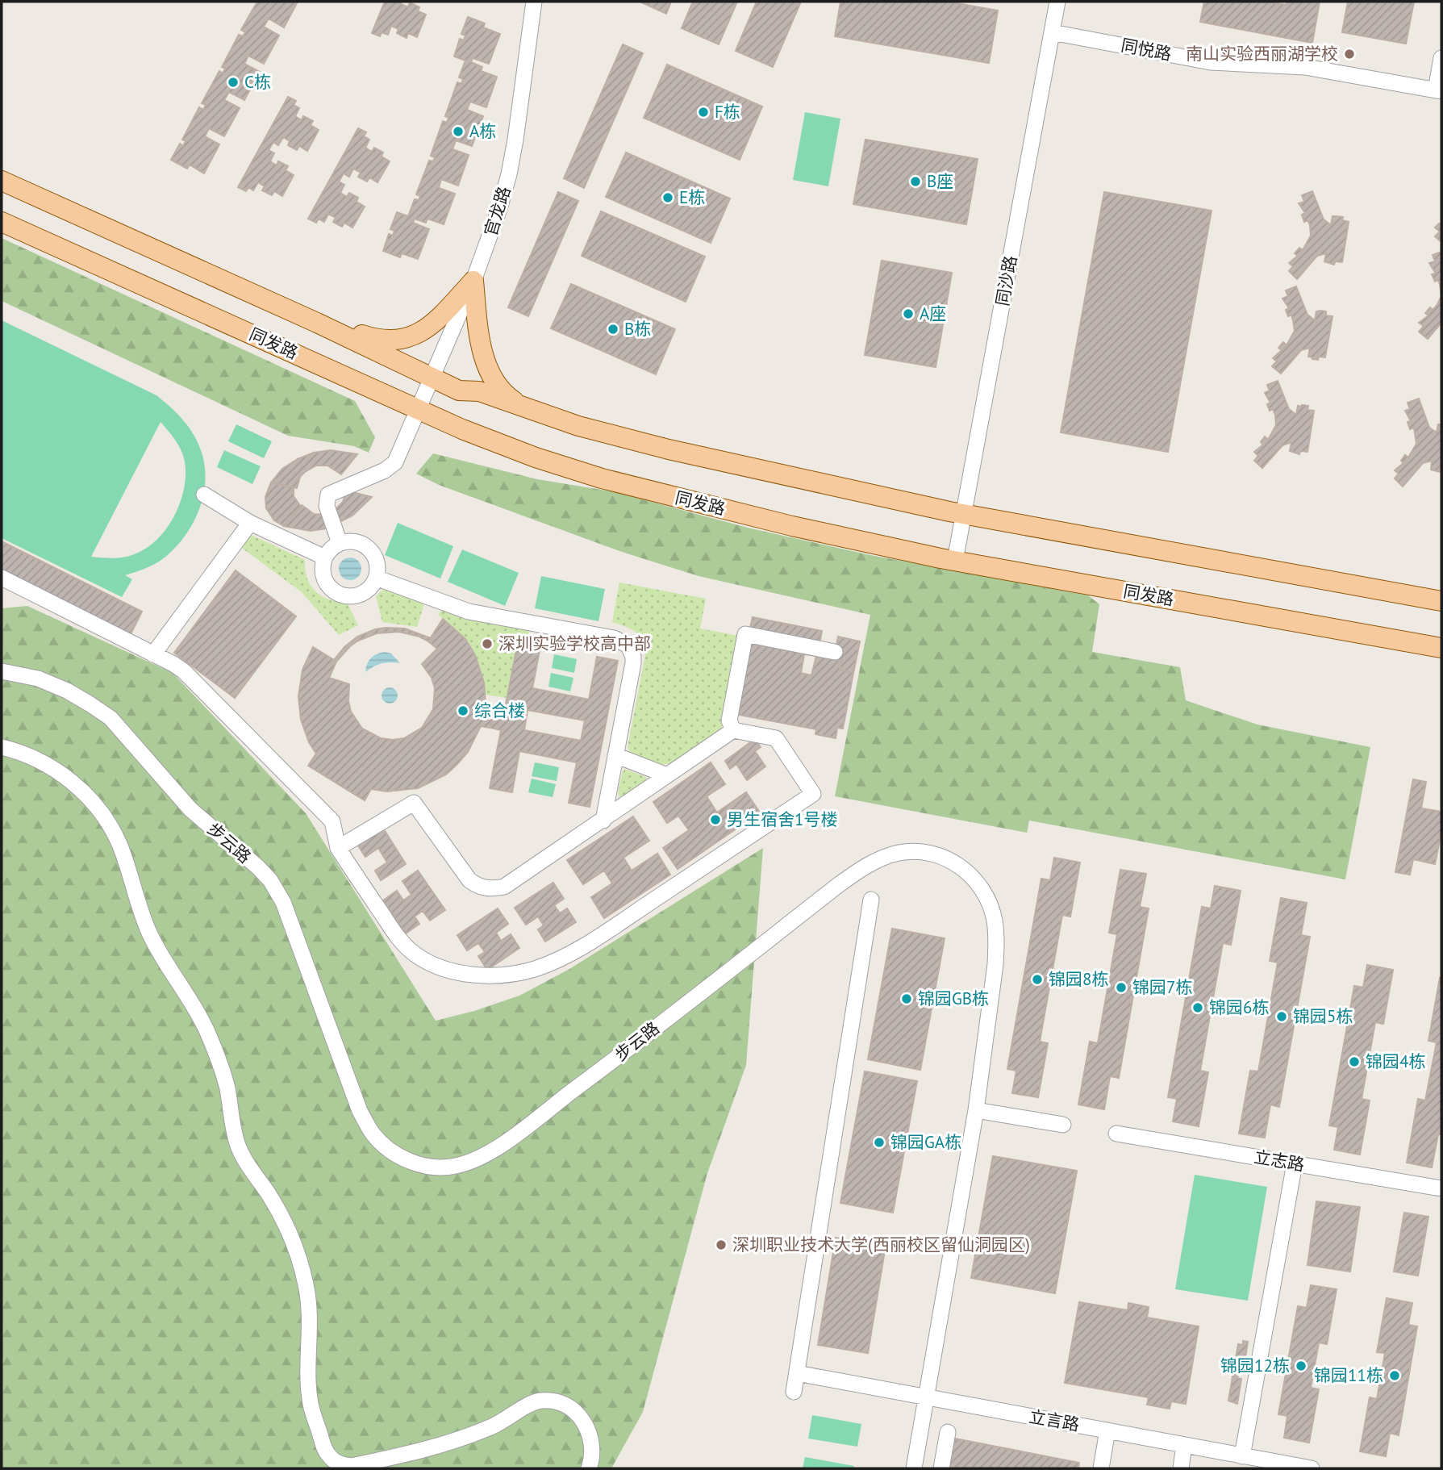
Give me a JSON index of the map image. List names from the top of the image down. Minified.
{"streets":{"main road":["同发路"],"street":["同悦路","官龙路","同沙路","步云路","立志路","立言路"]},"crossings":[["同悦路","同沙路"],["官龙路","同发路"],["同沙路","同发路"],["步云路","立言路"]],"places":["南山实验西丽湖学校","C栋","F栋","A栋","B座","E栋","A座","B栋","深圳实验学校高中部","综合楼","男生宿舍1号楼","锦园8栋","锦园7栋","锦园GB栋","锦园6栋","锦园5栋","锦园4栋","锦园GA栋","深圳职业技术大学(西丽校区留仙洞园区)","锦园12栋","锦园11栋"]}
